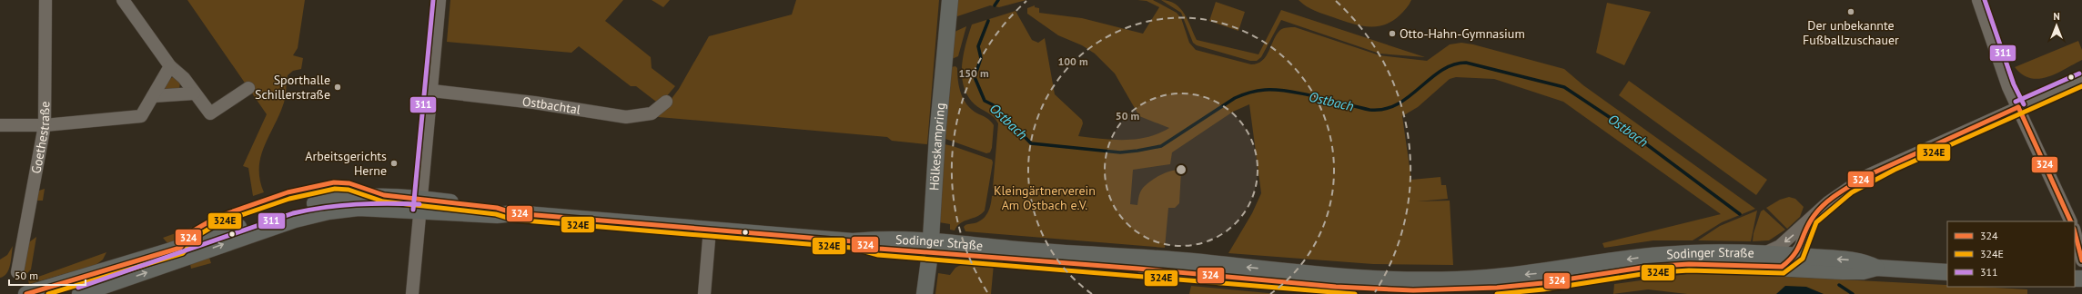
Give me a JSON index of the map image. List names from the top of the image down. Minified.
{"streets":{"main road":["Hölkeskampring","Sodinger Straße"],"street":["Ostbachtal","Goethestraße"]},"crossings":[["Hölkeskampring","Sodinger Straße"]],"water":["Ostbach"],"parks":["Kleingärtnerverein Am Ostbach e.V."],"places":["Der unbekannte Fußballzuschauer","Otto-Hahn-Gymnasium","Sporthalle Schillerstraße","Arbeitsgerichts Herne"],"lines":["transit line 311","transit line 324E","transit line 324"],"legend":["324","324E","311"],"scale_bar":"50 m","north":"top","rings":["100 m","150 m","50 m"]}
